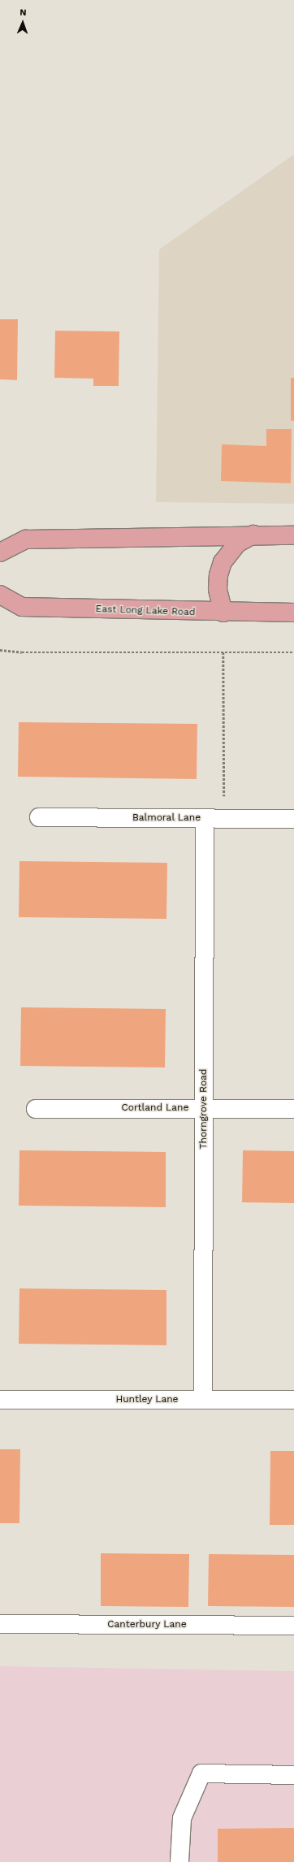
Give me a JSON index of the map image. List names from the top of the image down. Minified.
{"streets":{"main road":["East Long Lake Road"],"street":["Balmoral Lane","Cortland Lane","Thorngrove Road","Huntley Lane","Canterbury Lane"]},"crossings":[["Balmoral Lane","Thorngrove Road"],["Cortland Lane","Thorngrove Road"],["Thorngrove Road","Huntley Lane"]],"north":"top"}
